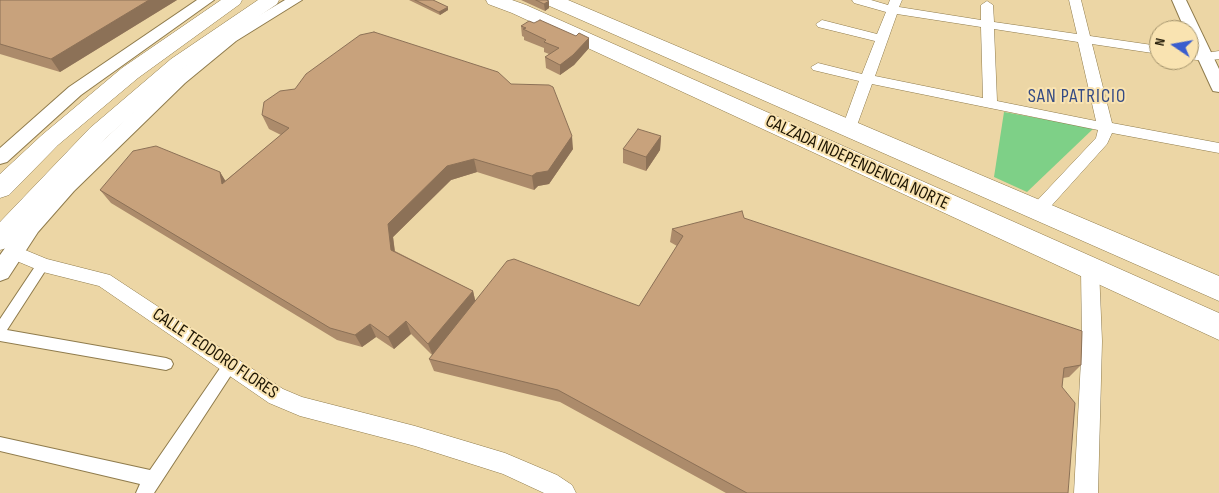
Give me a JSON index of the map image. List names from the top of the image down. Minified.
{"streets":{"main road":["CALZADA INDEPENDENCIA NORTE"],"street":["CALLE TEODORO FLORES"]},"districts":["SAN PATRICIO"],"north":"left"}
